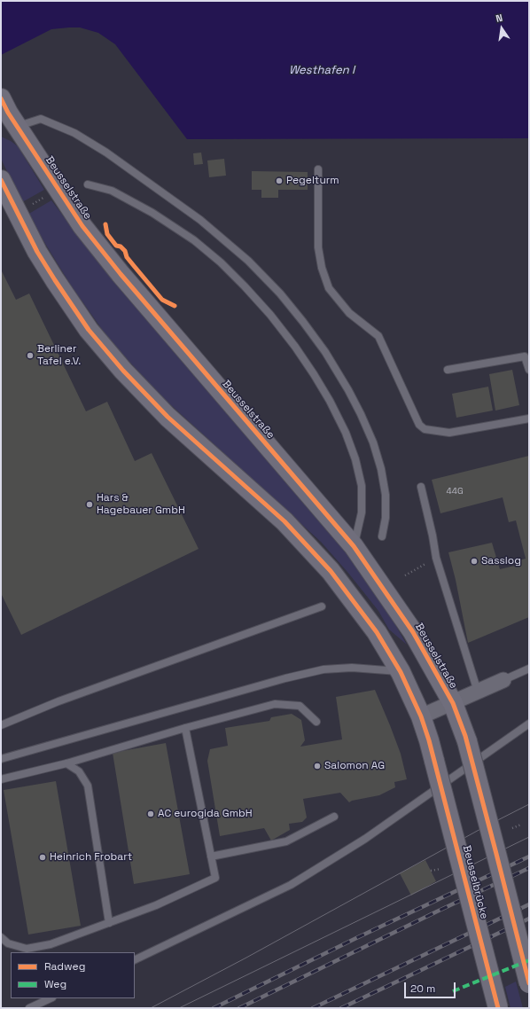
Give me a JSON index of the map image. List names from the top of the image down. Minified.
{"streets":{"main road":["Beusselstraße","Beusselbrücke"]},"crossings":[["Beusselstraße","Beusselbrücke"]],"water":["Westhafen I"],"places":["Pegelturm","Berliner Tafel e.V.","Hars & Hagebauer GmbH","Sasslog","Salomon AG","AC eurogida GmbH","Heinrich Frobart"],"house_numbers":["44G"],"legend":["Radweg","Weg"],"scale_bar":"20 m","north":"top"}
